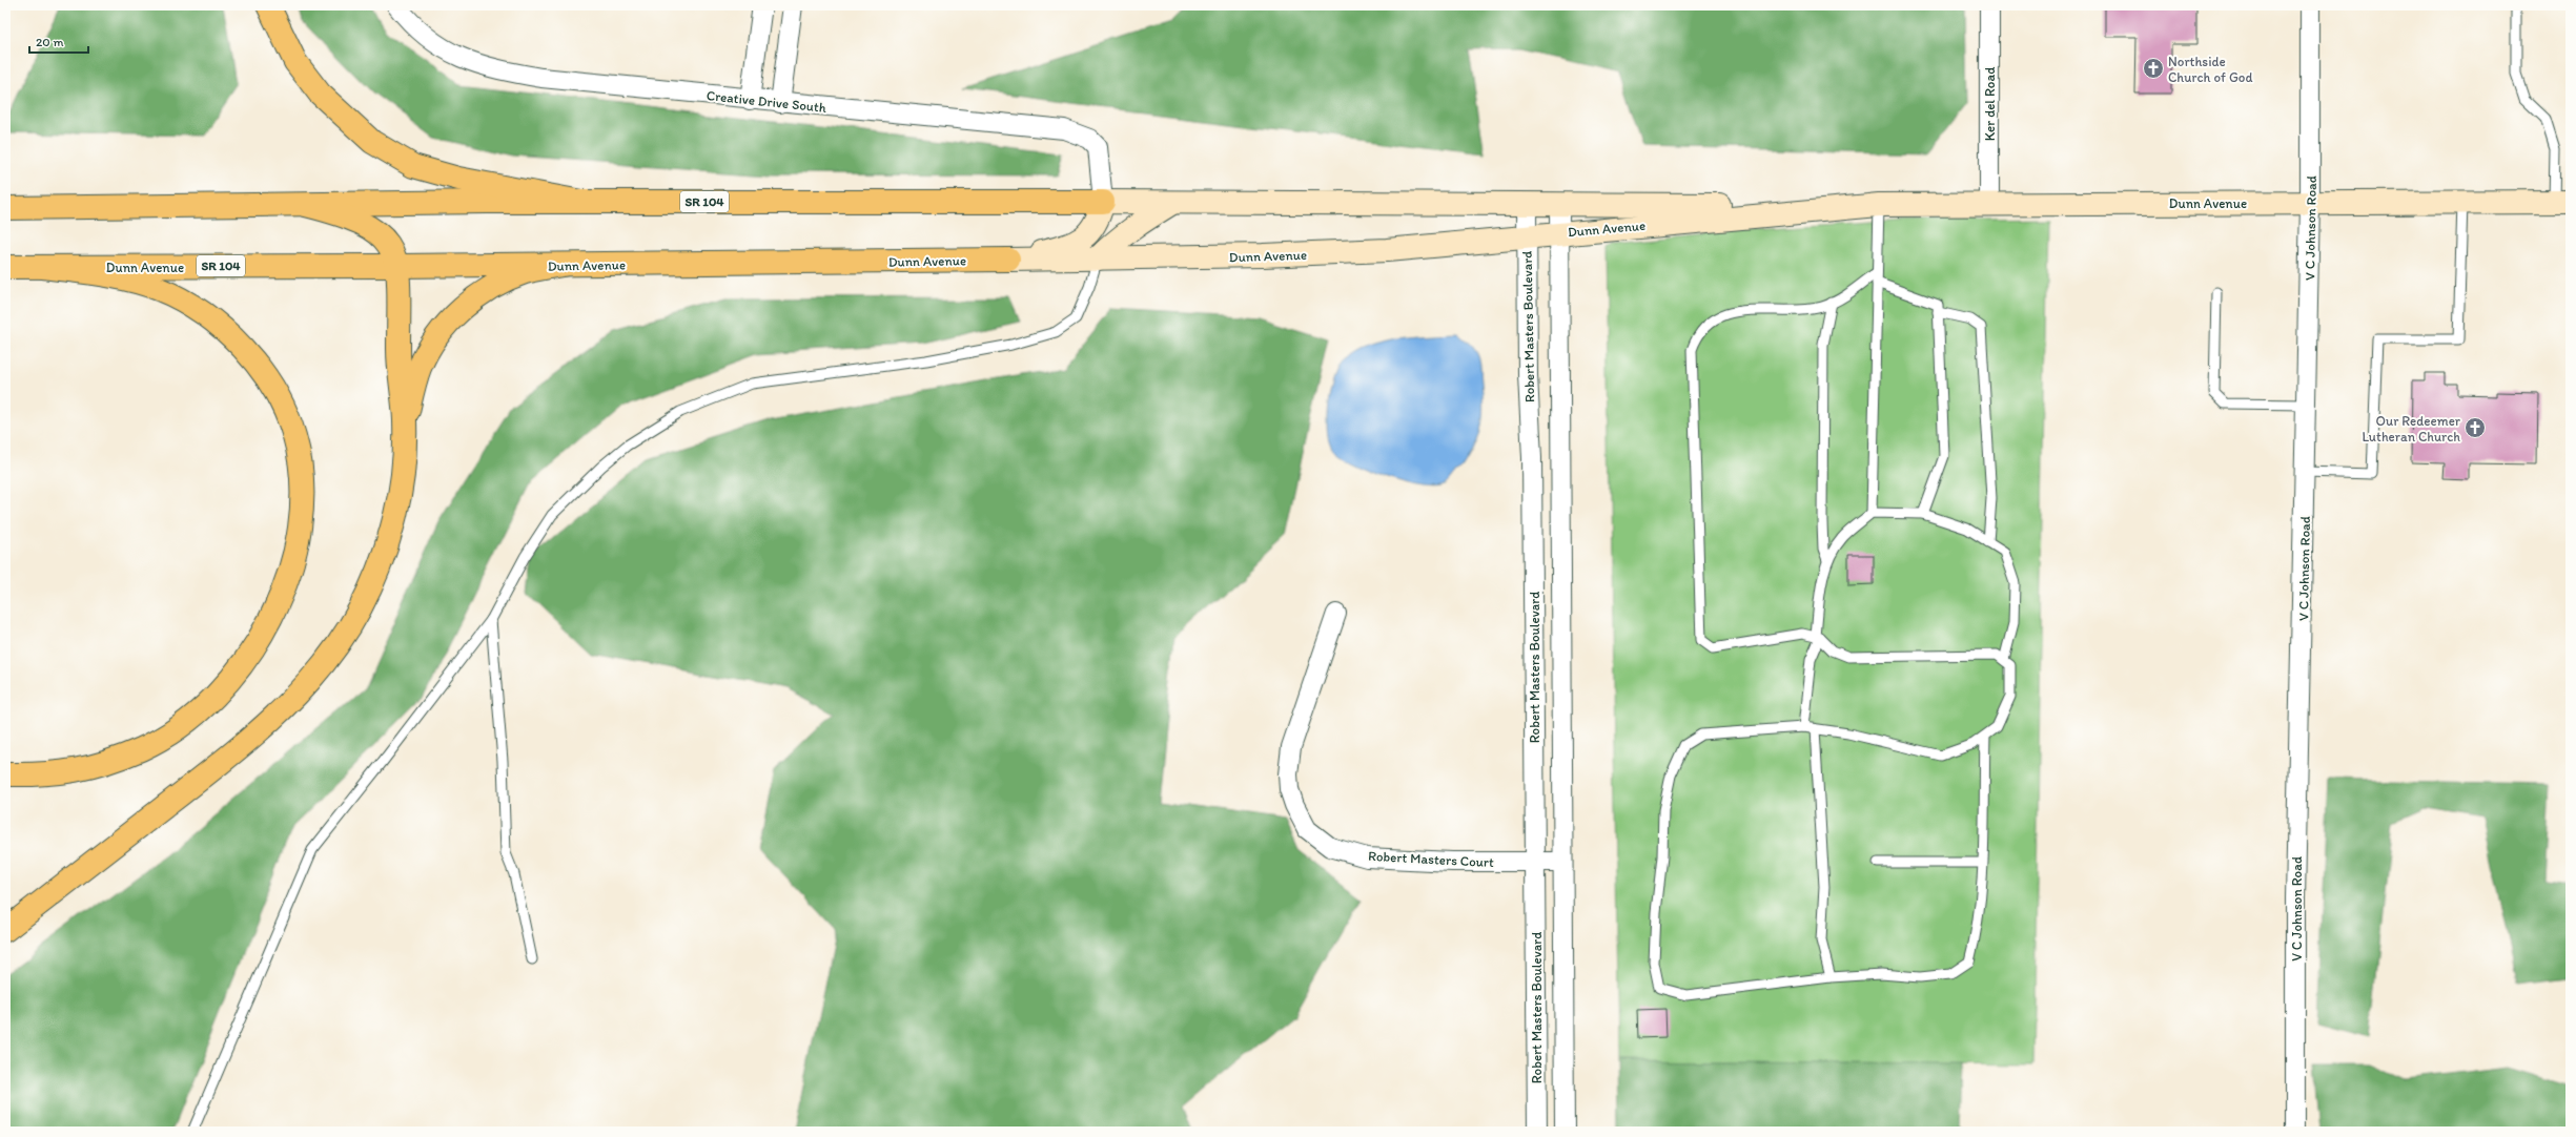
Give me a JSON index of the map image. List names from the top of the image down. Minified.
{"streets":{"main road":["SR 104","Dunn Avenue"],"street":["Creative Drive South","Ker del Road","V C Johnson Road","Robert Masters Boulevard","Robert Masters Court"]},"crossings":[["Creative Drive South","Dunn Avenue"],["Ker del Road","Dunn Avenue"],["Dunn Avenue","V C Johnson Road"],["Dunn Avenue","Robert Masters Boulevard"],["Robert Masters Boulevard","Robert Masters Court"]],"places":{"church":["Northside Church of God","Our Redeemer Lutheran Church"]},"scale_bar":"20 m"}
